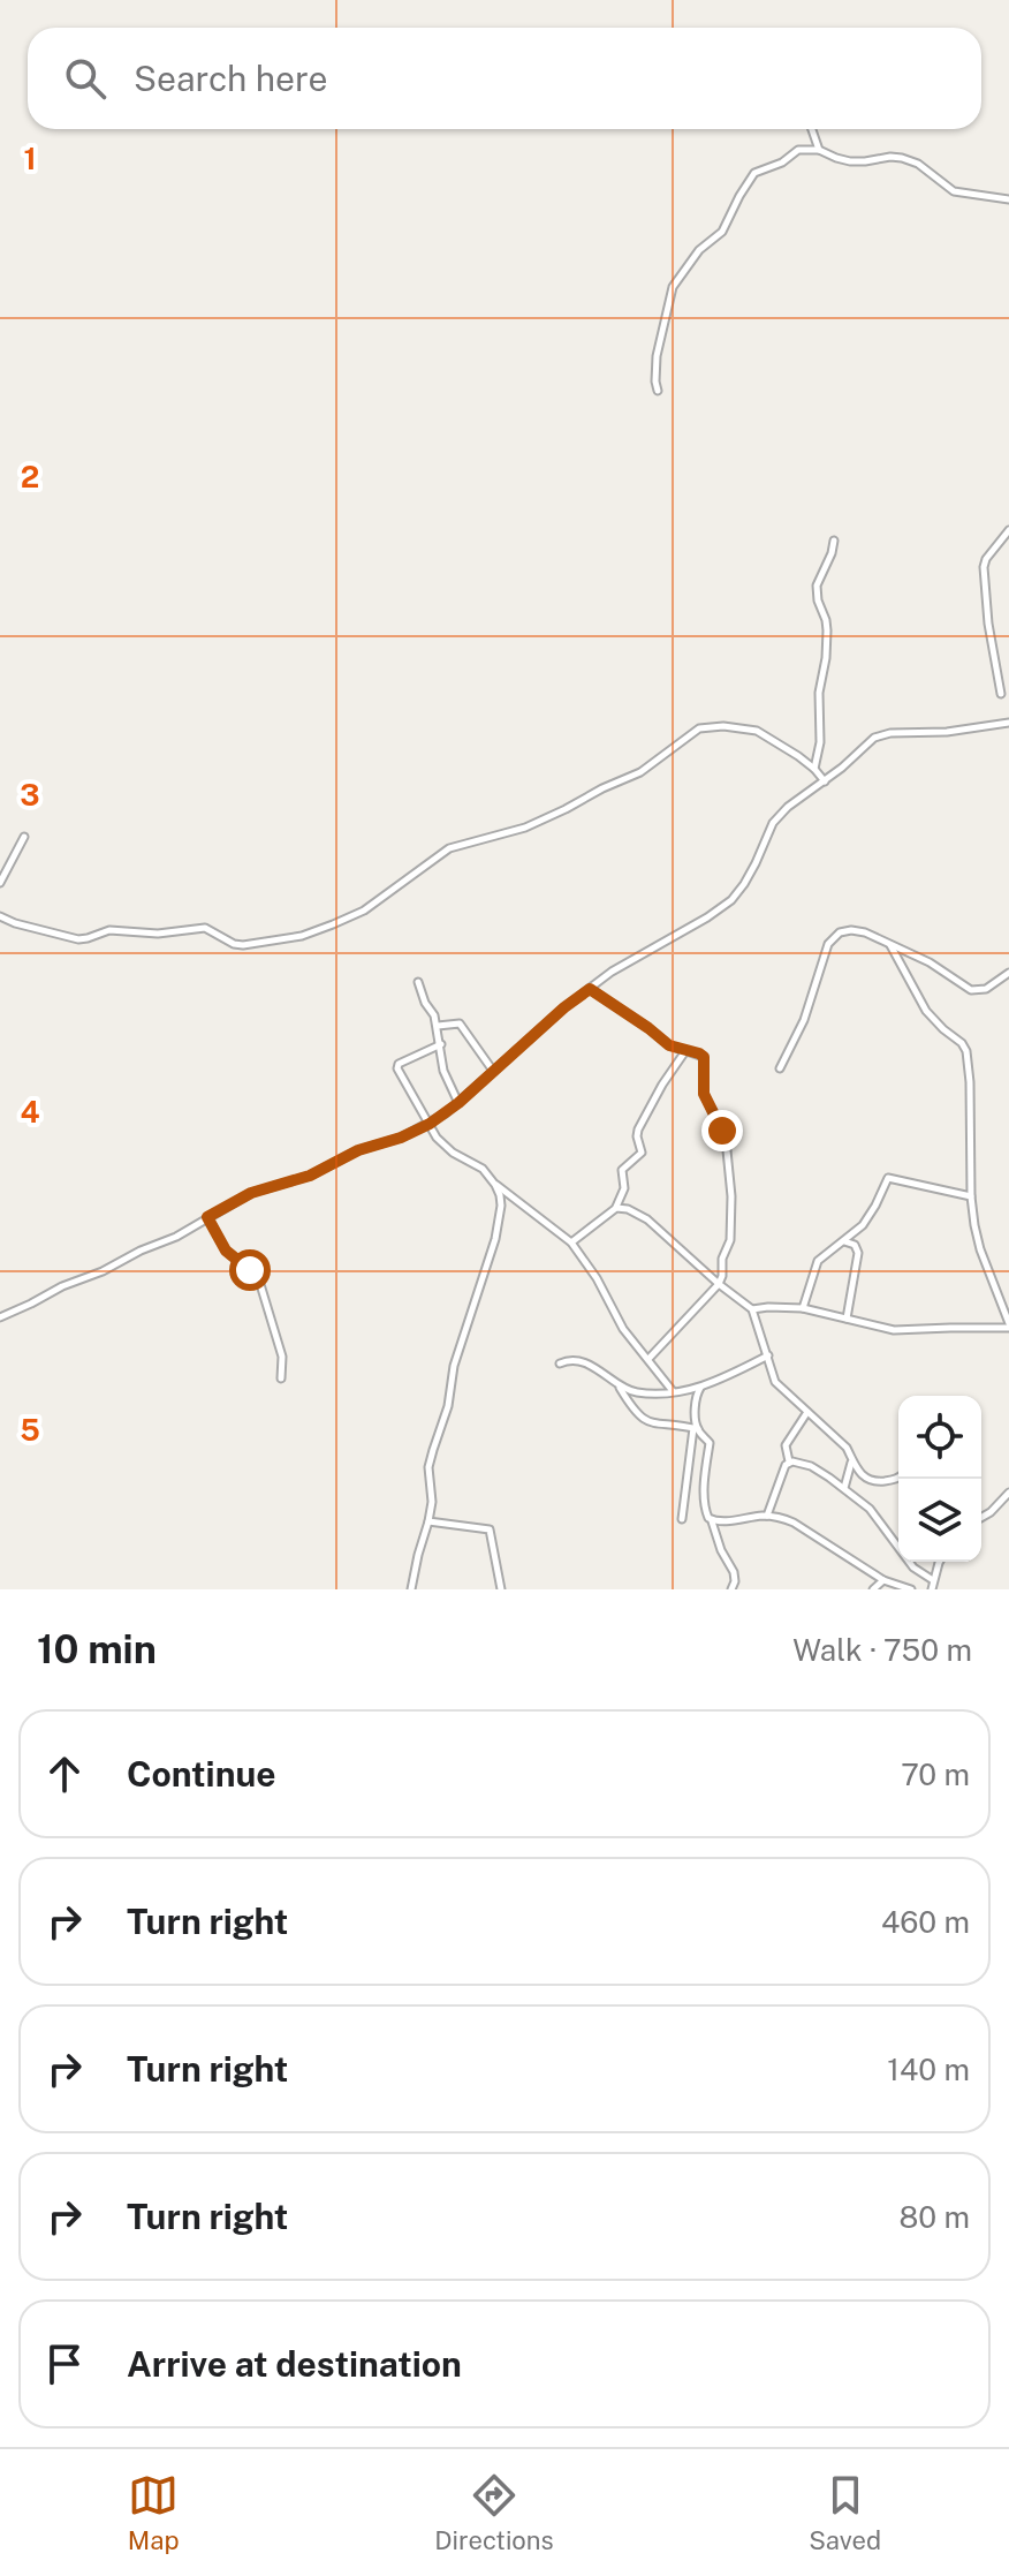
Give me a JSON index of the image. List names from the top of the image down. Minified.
{"page":{"search":"Search here","heading":["10 min","Walk · 750 m"],"list":[["Continue","70 m"],["Turn right","460 m"],["Turn right","140 m"],["Turn right","80 m"],"Arrive at destination"],"nav":["Map","Directions","Saved"]},"grid":{"rows":["1","2","3","4","5"]}}
